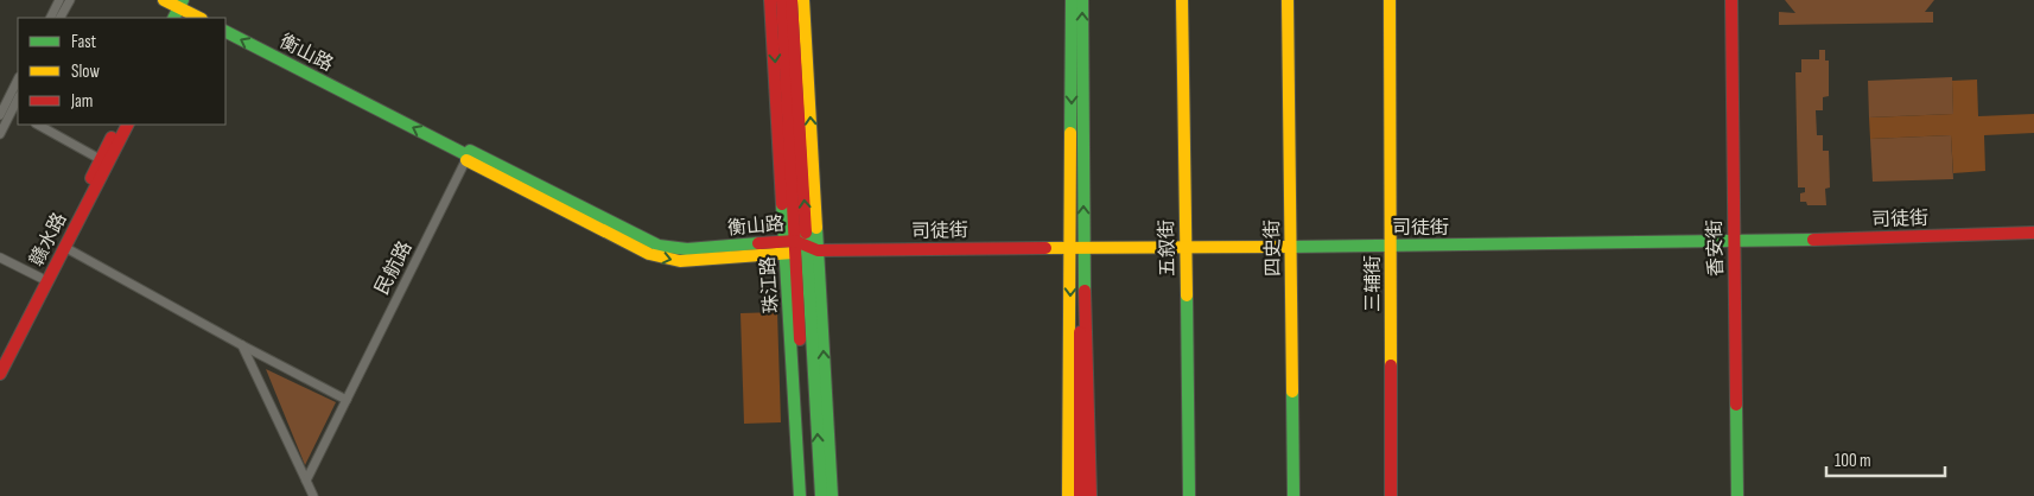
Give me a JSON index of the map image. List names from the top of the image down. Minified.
{"streets":{"main road":["衡山路","司徒街","赣水路","五叙街","四史街","香安街","三辅街","珠江路"],"street":["民航路"]},"crossings":[["衡山路","司徒街"],["衡山路","民航路"],["衡山路","珠江路"],["司徒街","五叙街"],["司徒街","四史街"],["司徒街","香安街"],["司徒街","三辅街"],["司徒街","珠江路"]],"one_way":["衡山路"],"legend":["Fast","Slow","Jam"],"scale_bar":"100 m"}
